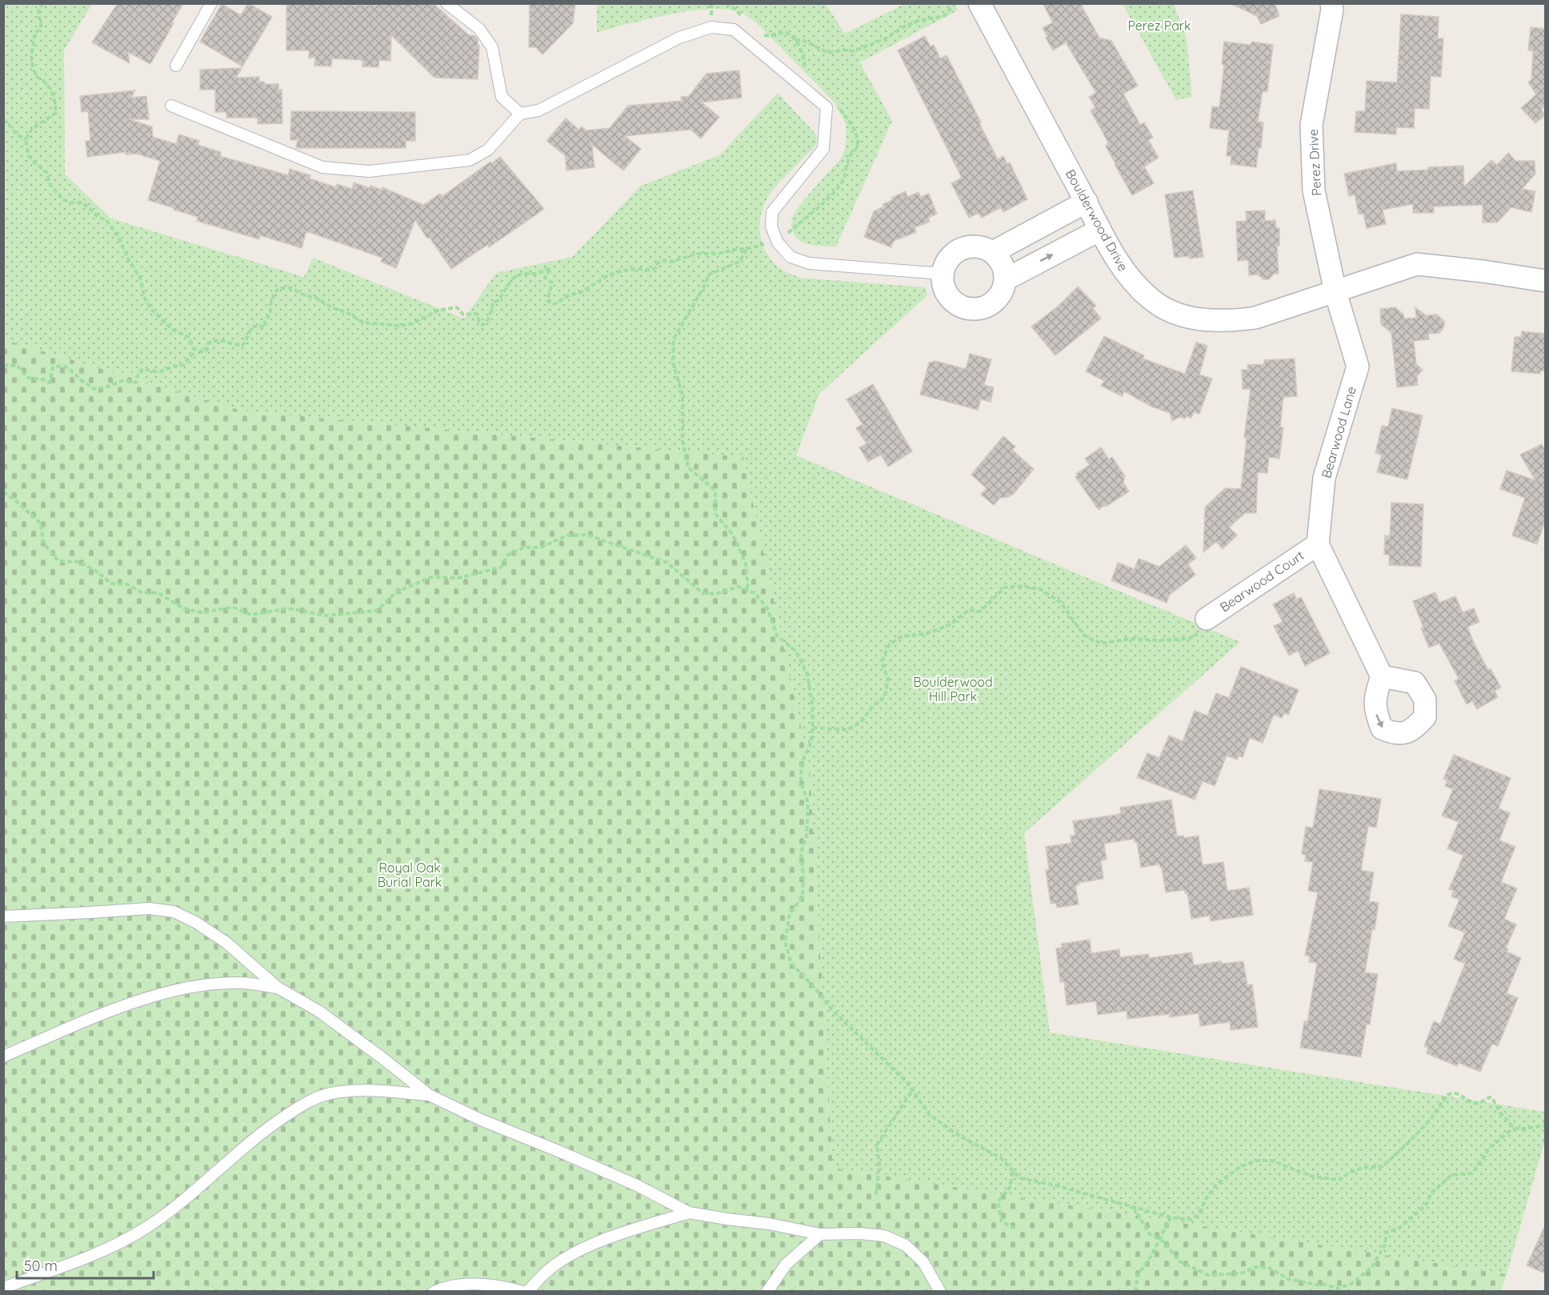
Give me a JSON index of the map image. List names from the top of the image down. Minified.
{"streets":{"street":["Perez Drive","Boulderwood Drive","Bearwood Lane","Bearwood Court"]},"crossings":[["Perez Drive","Boulderwood Drive"],["Perez Drive","Bearwood Lane"],["Boulderwood Drive","Bearwood Lane"],["Bearwood Lane","Bearwood Court"]],"parks":["Perez Park","Boulderwood Hill Park","Royal Oak Burial Park"],"scale_bar":"50 m"}
